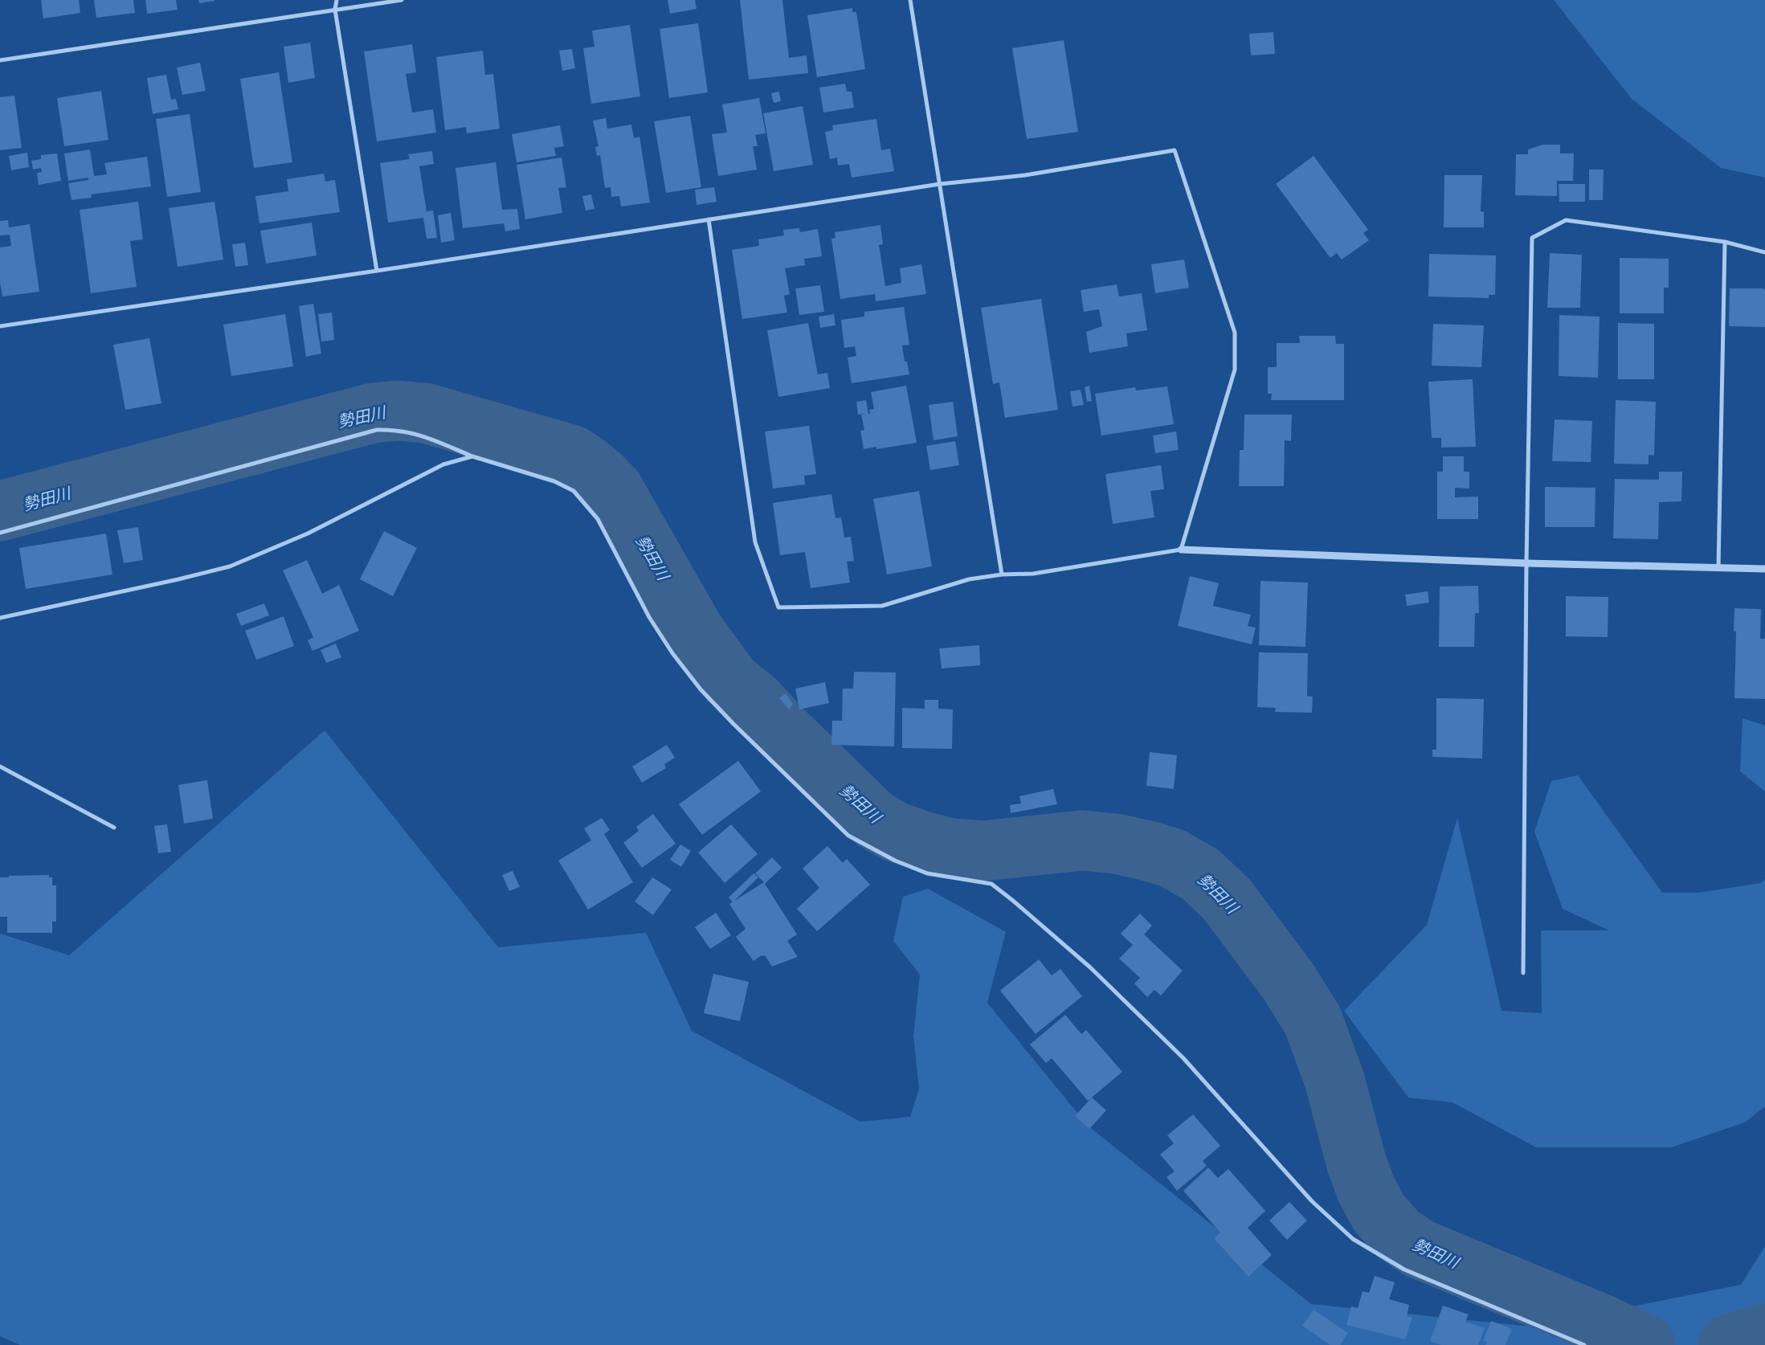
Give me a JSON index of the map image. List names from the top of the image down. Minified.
{"water":["勢田川"]}
